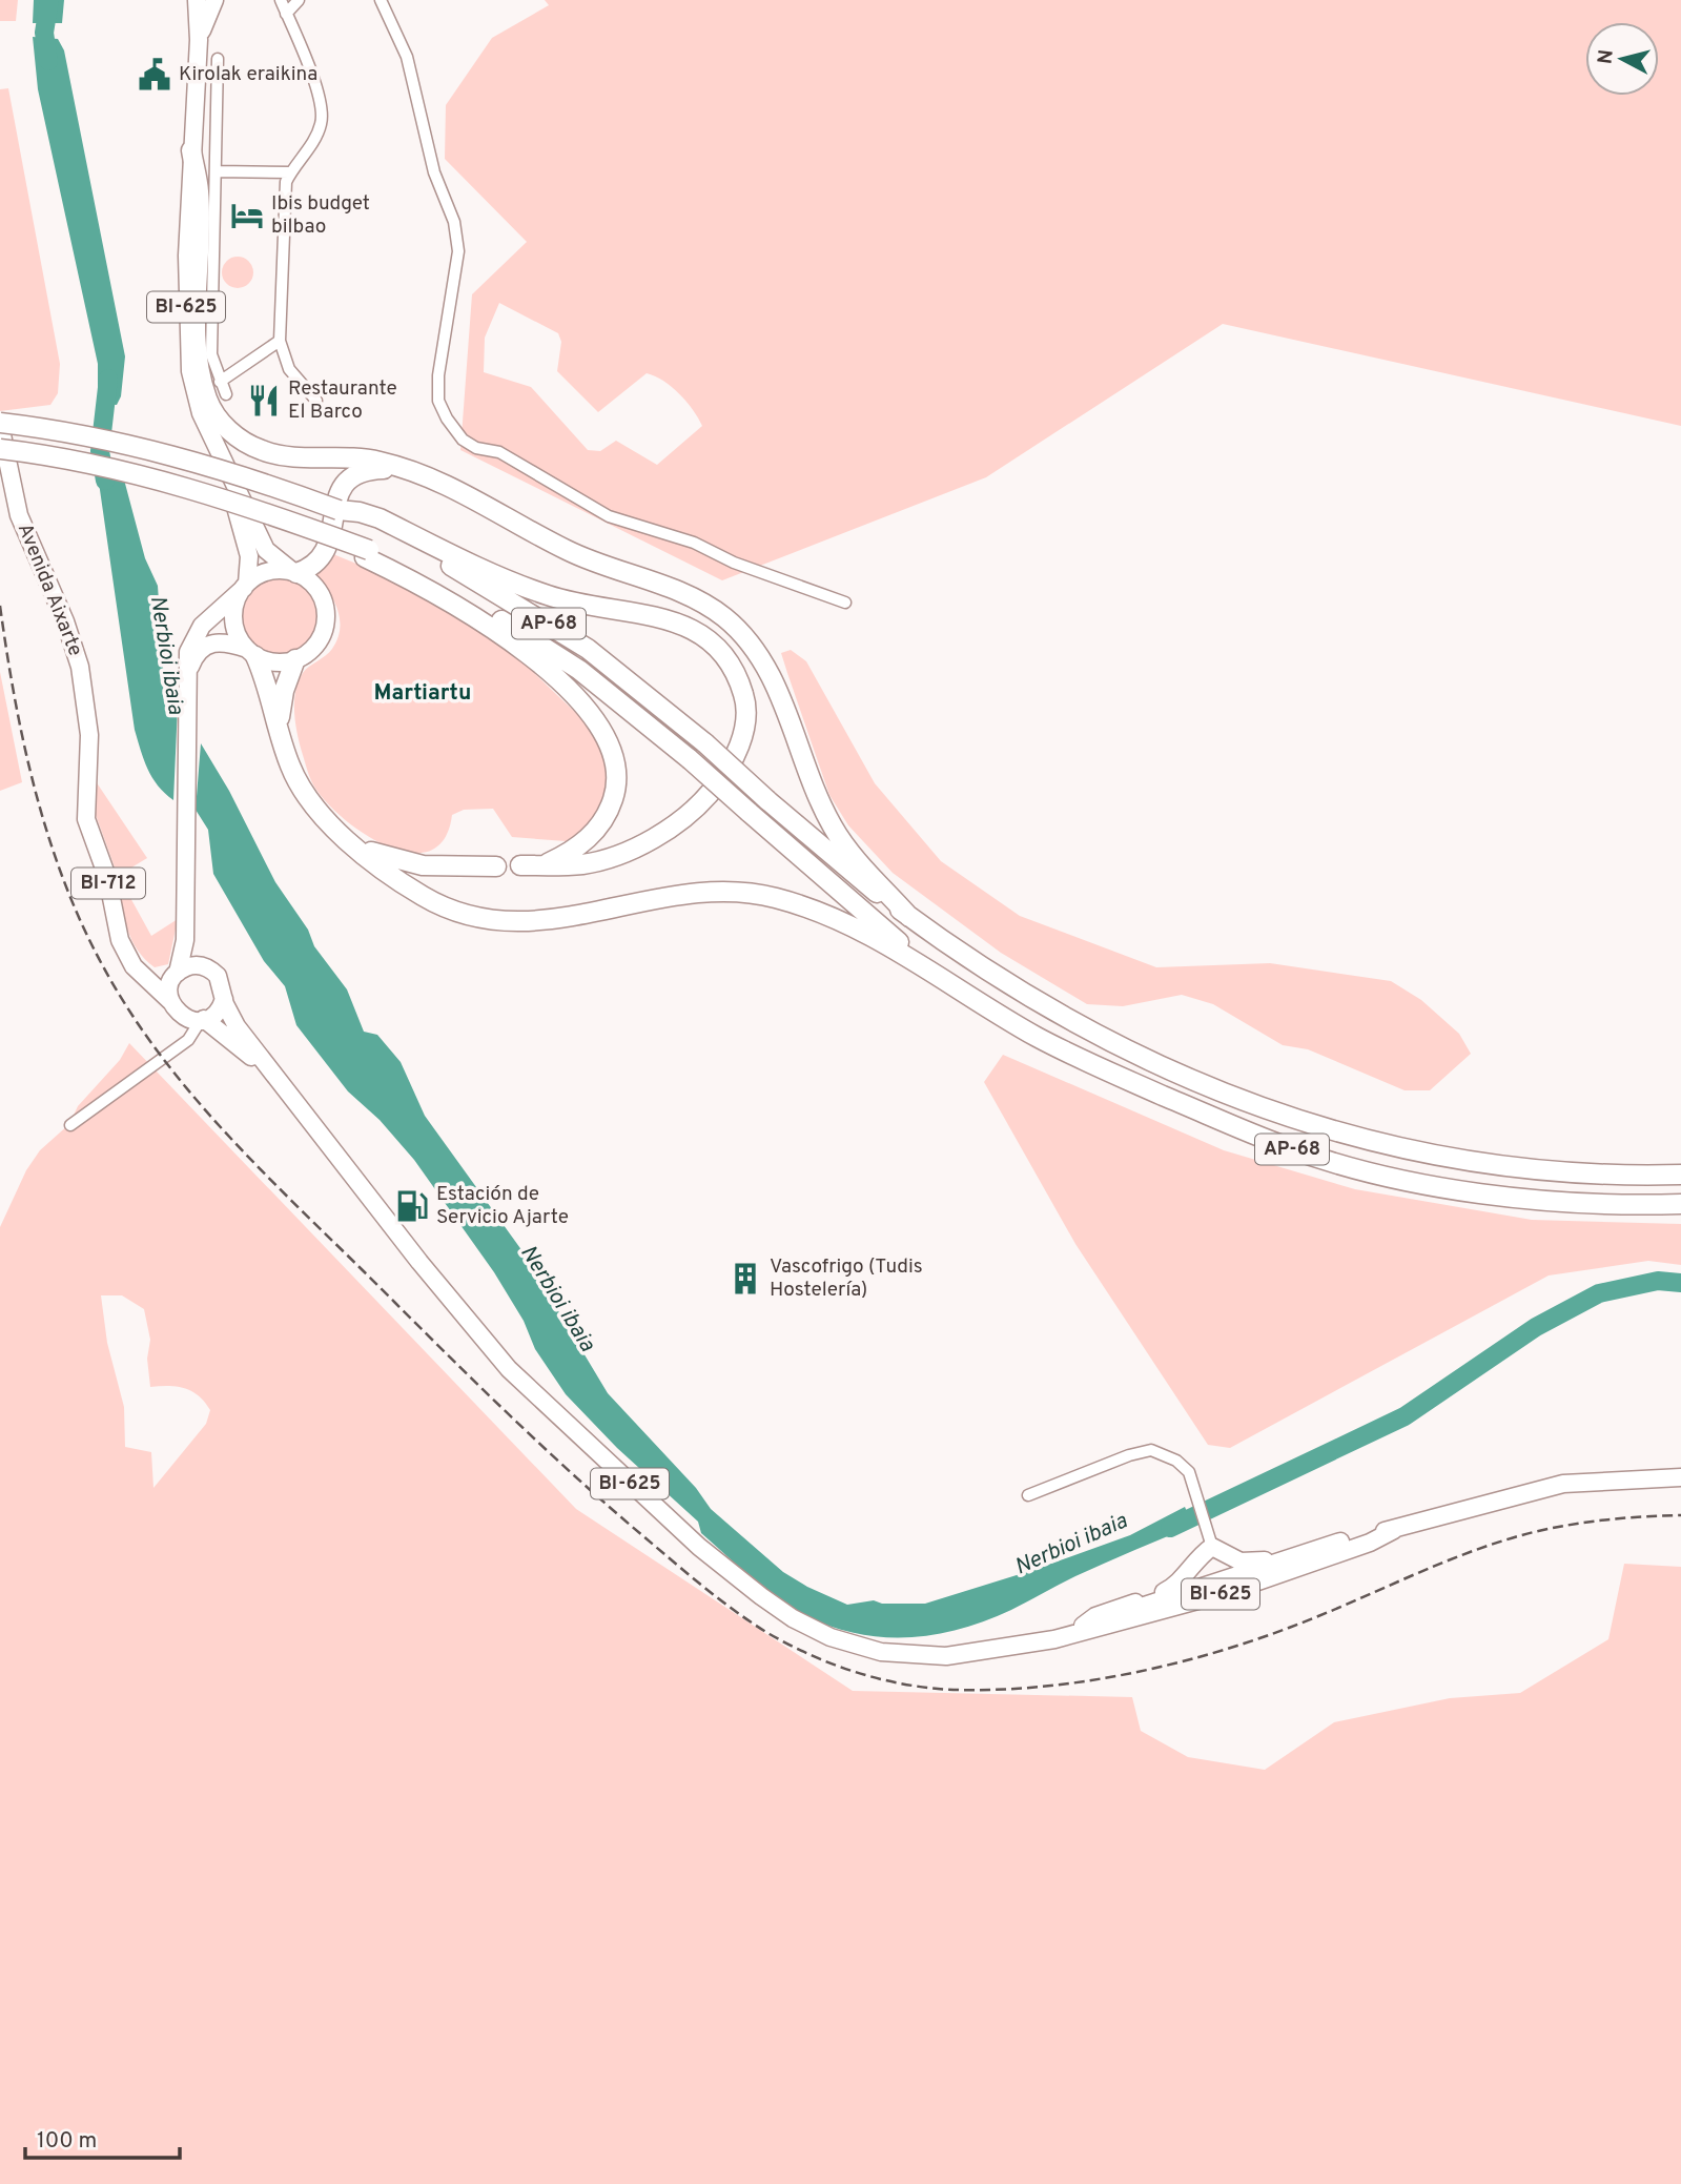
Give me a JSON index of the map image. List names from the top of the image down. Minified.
{"streets":{"highway":["AP-68"],"main road":["BI-625","Avenida Aixarte","BI-712"]},"crossings":[["Avenida Aixarte","AP-68"]],"districts":["Martiartu"],"water":["Nerbioi ibaia"],"places":{"public building":["Kirolak eraikina"],"hotel":["Ibis budget bilbao"],"restaurant":["Restaurante El Barco"],"fuel station":["Estación de Servicio Ajarte"],"building":["Vascofrigo (Tudis Hostelería)"]},"scale_bar":"100 m","north":"left"}
